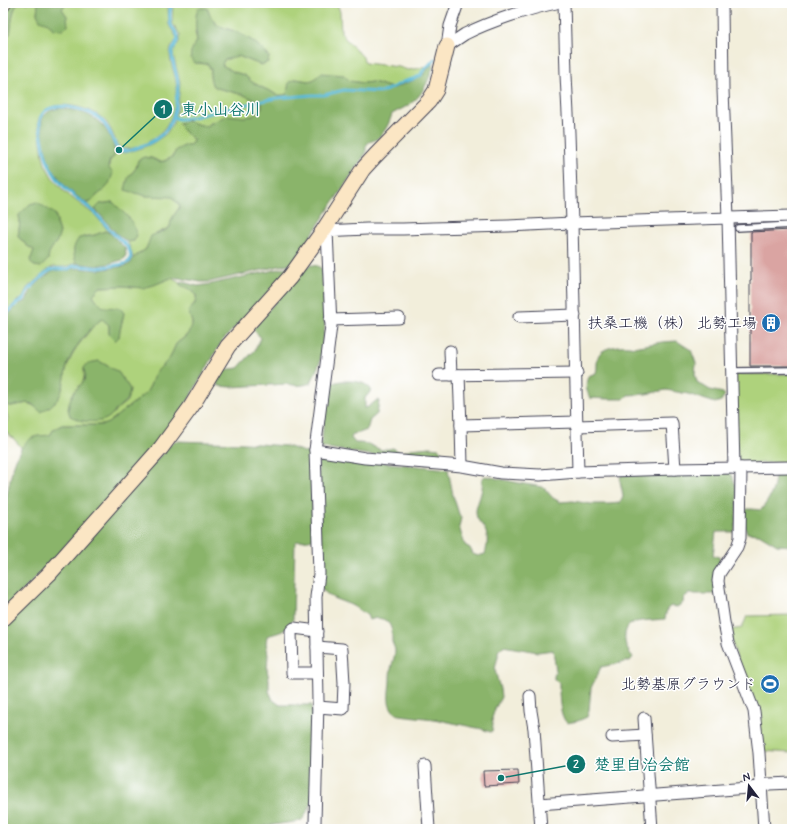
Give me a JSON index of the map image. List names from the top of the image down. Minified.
{"places":{"other":["東小山谷川","楚里自治会館"],"building":["扶桑工機（株） 北勢工場"],"sports":["北勢基原グラウンド"]},"north":"top"}
